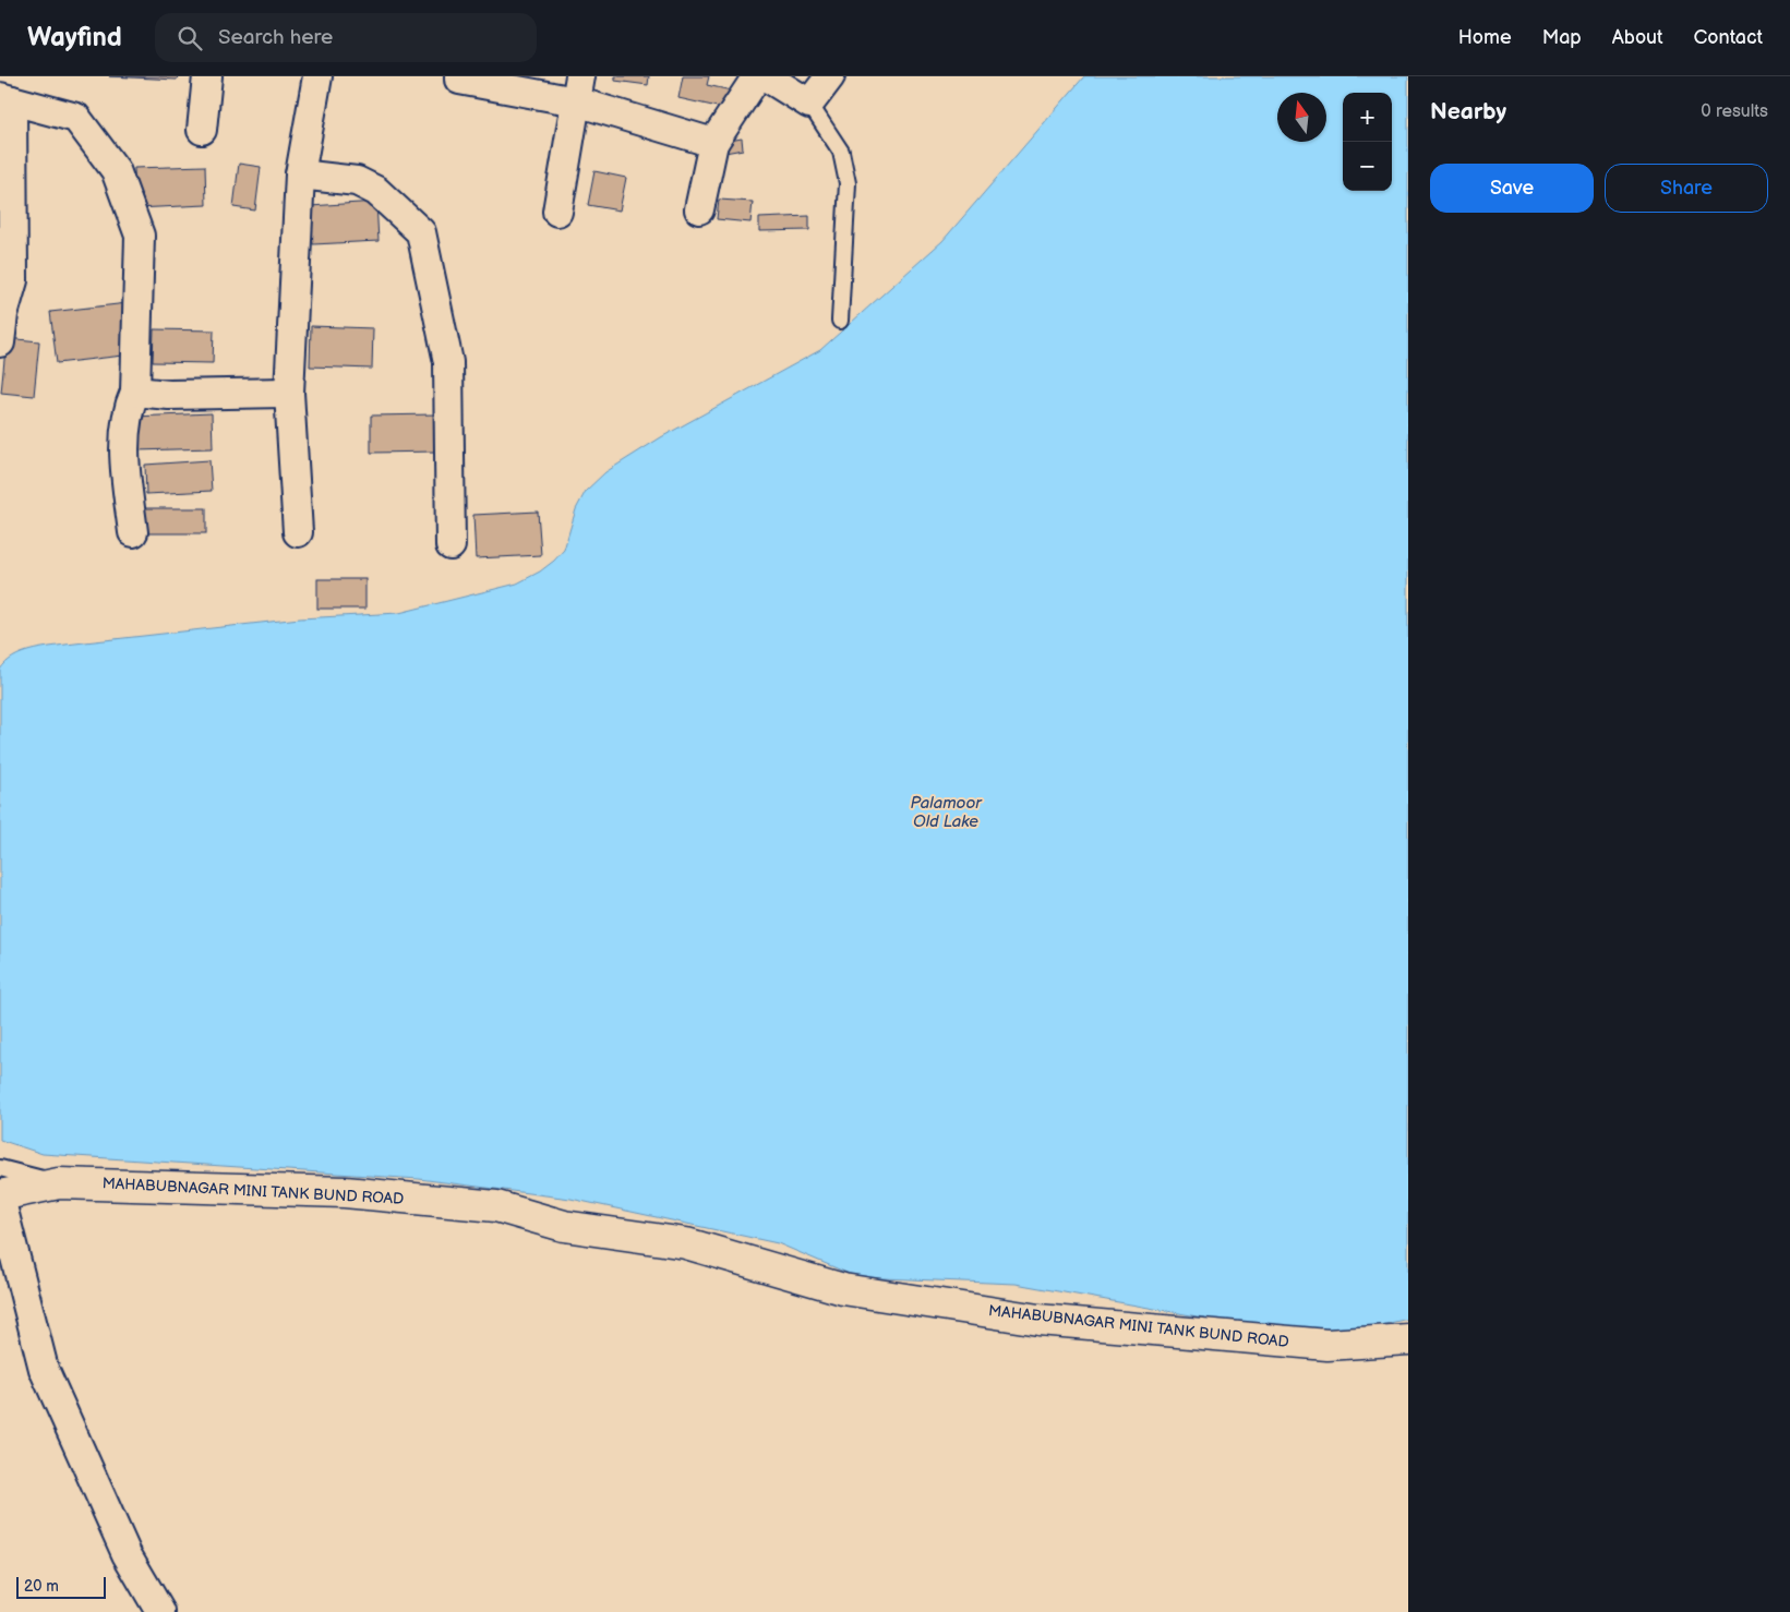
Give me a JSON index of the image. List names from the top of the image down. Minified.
{"streets":{"street":["MAHABUBNAGAR MINI TANK BUND ROAD"]},"water":["Palamoor Old Lake"],"scale_bar":"20 m","north":"top","page":{"header":"Wayfind","search":"Search here","nav":["Home","Map","About","Contact"],"heading":["Nearby","0 results"],"map_buttons":["+","−"],"buttons":["Save","Share"],"scale":"20 m"}}
